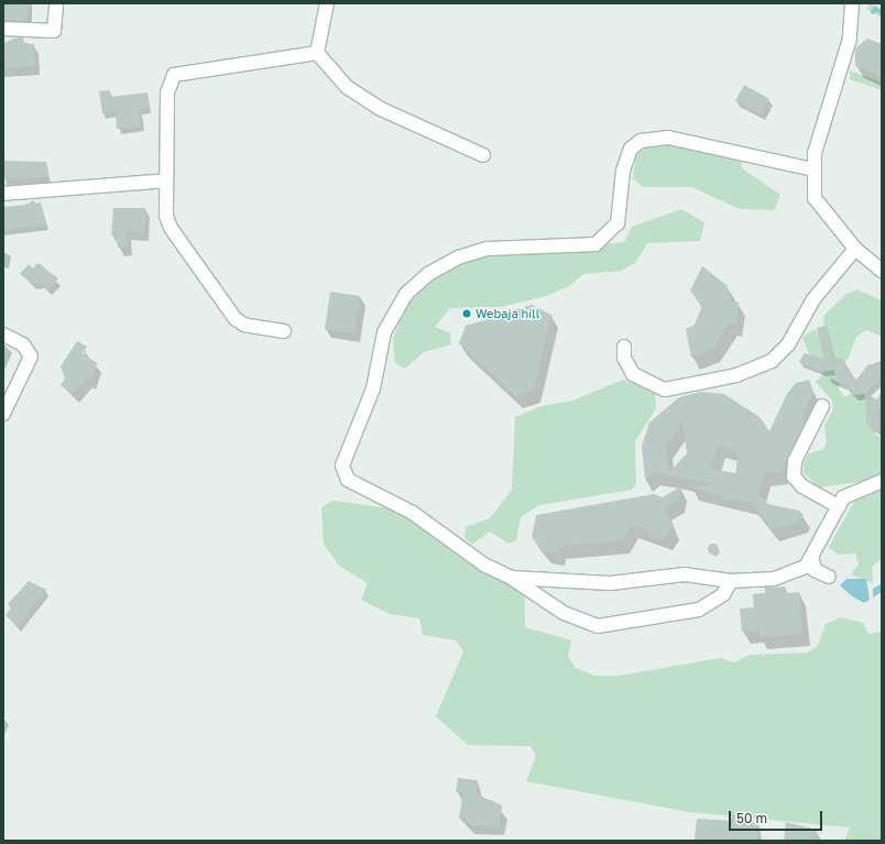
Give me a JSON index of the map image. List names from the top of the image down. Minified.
{"places":["Webaja hill"],"scale_bar":"50 m"}
